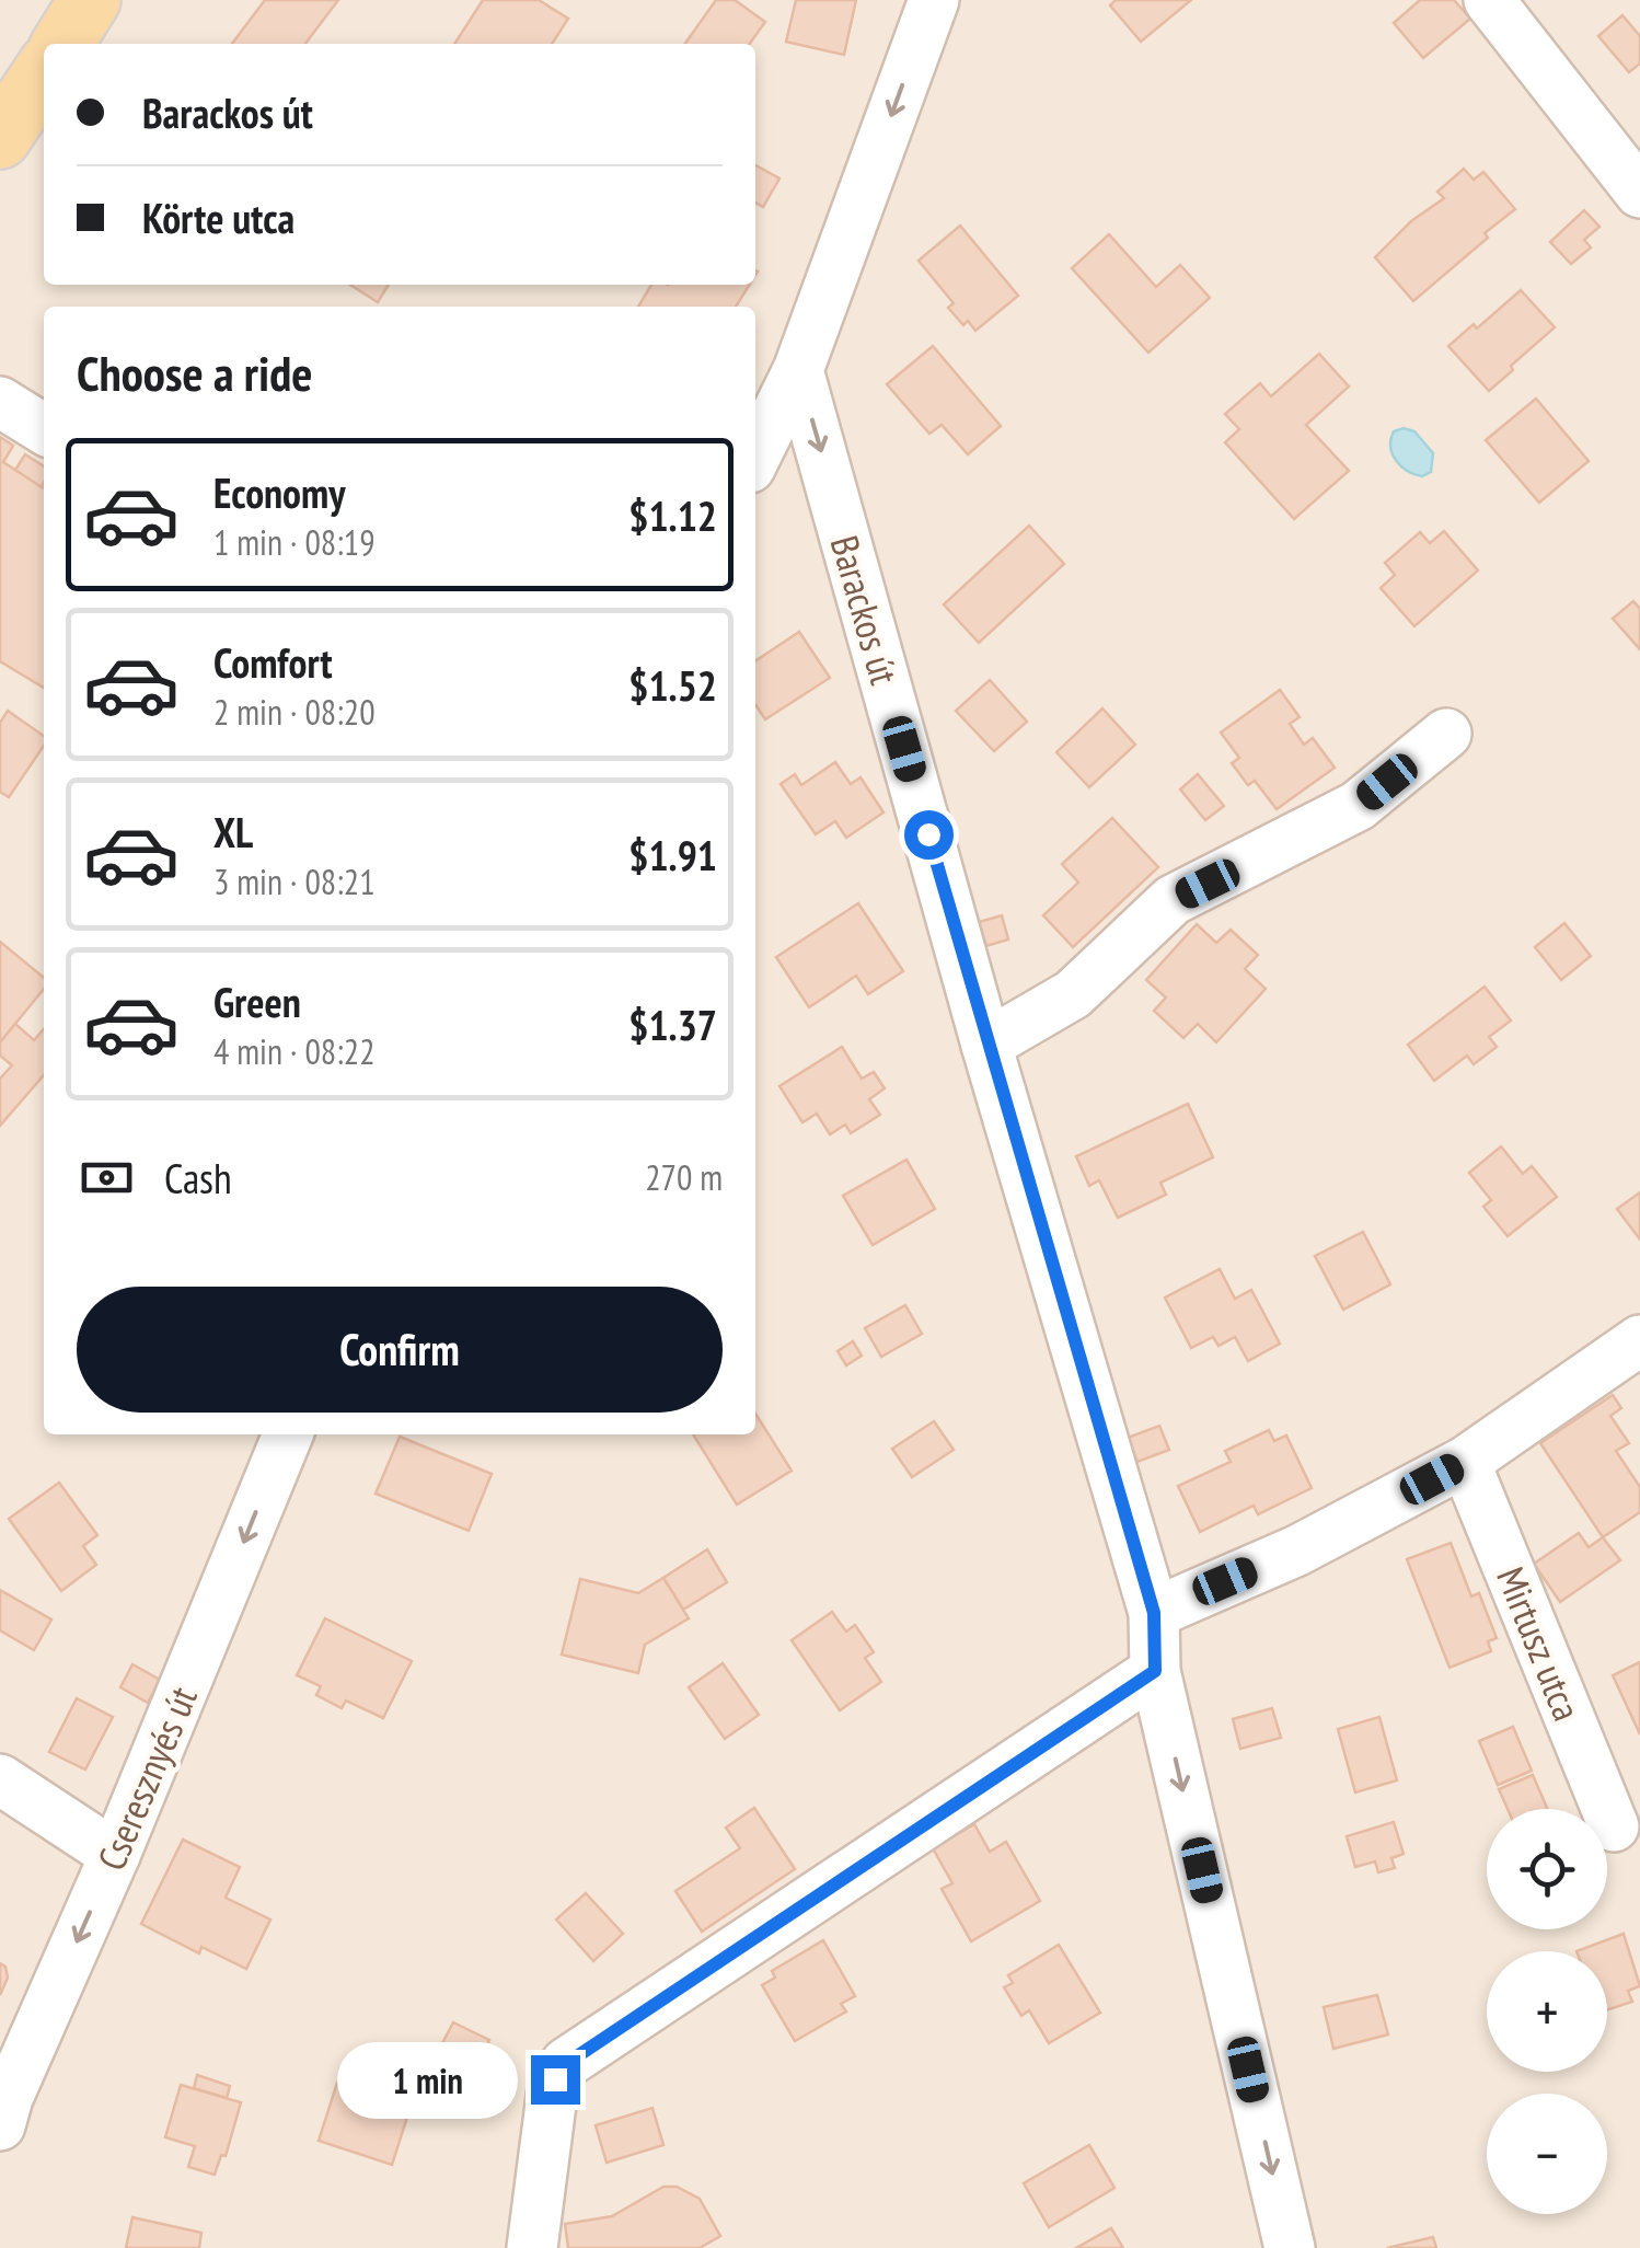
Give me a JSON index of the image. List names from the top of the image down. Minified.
{"streets":{"street":["Barackos út","Mirtusz utca","Cseresznyés út"]},"one_way":["Barackos út","Cseresznyés út"],"page":{"banner":["Barackos út","Körte utca"],"heading":"Choose a ride","list":[{"name":"Economy","note":"1 min · 08:19","value":"$1.12"},{"name":"Comfort","note":"2 min · 08:20","value":"$1.52"},{"name":"XL","note":"3 min · 08:21","value":"$1.91"},{"name":"Green","note":"4 min · 08:22","value":"$1.37"}],"pay":["Cash","270 m"],"buttons":"Confirm","map_buttons":["+","−"],"bubble":"1 min"}}
